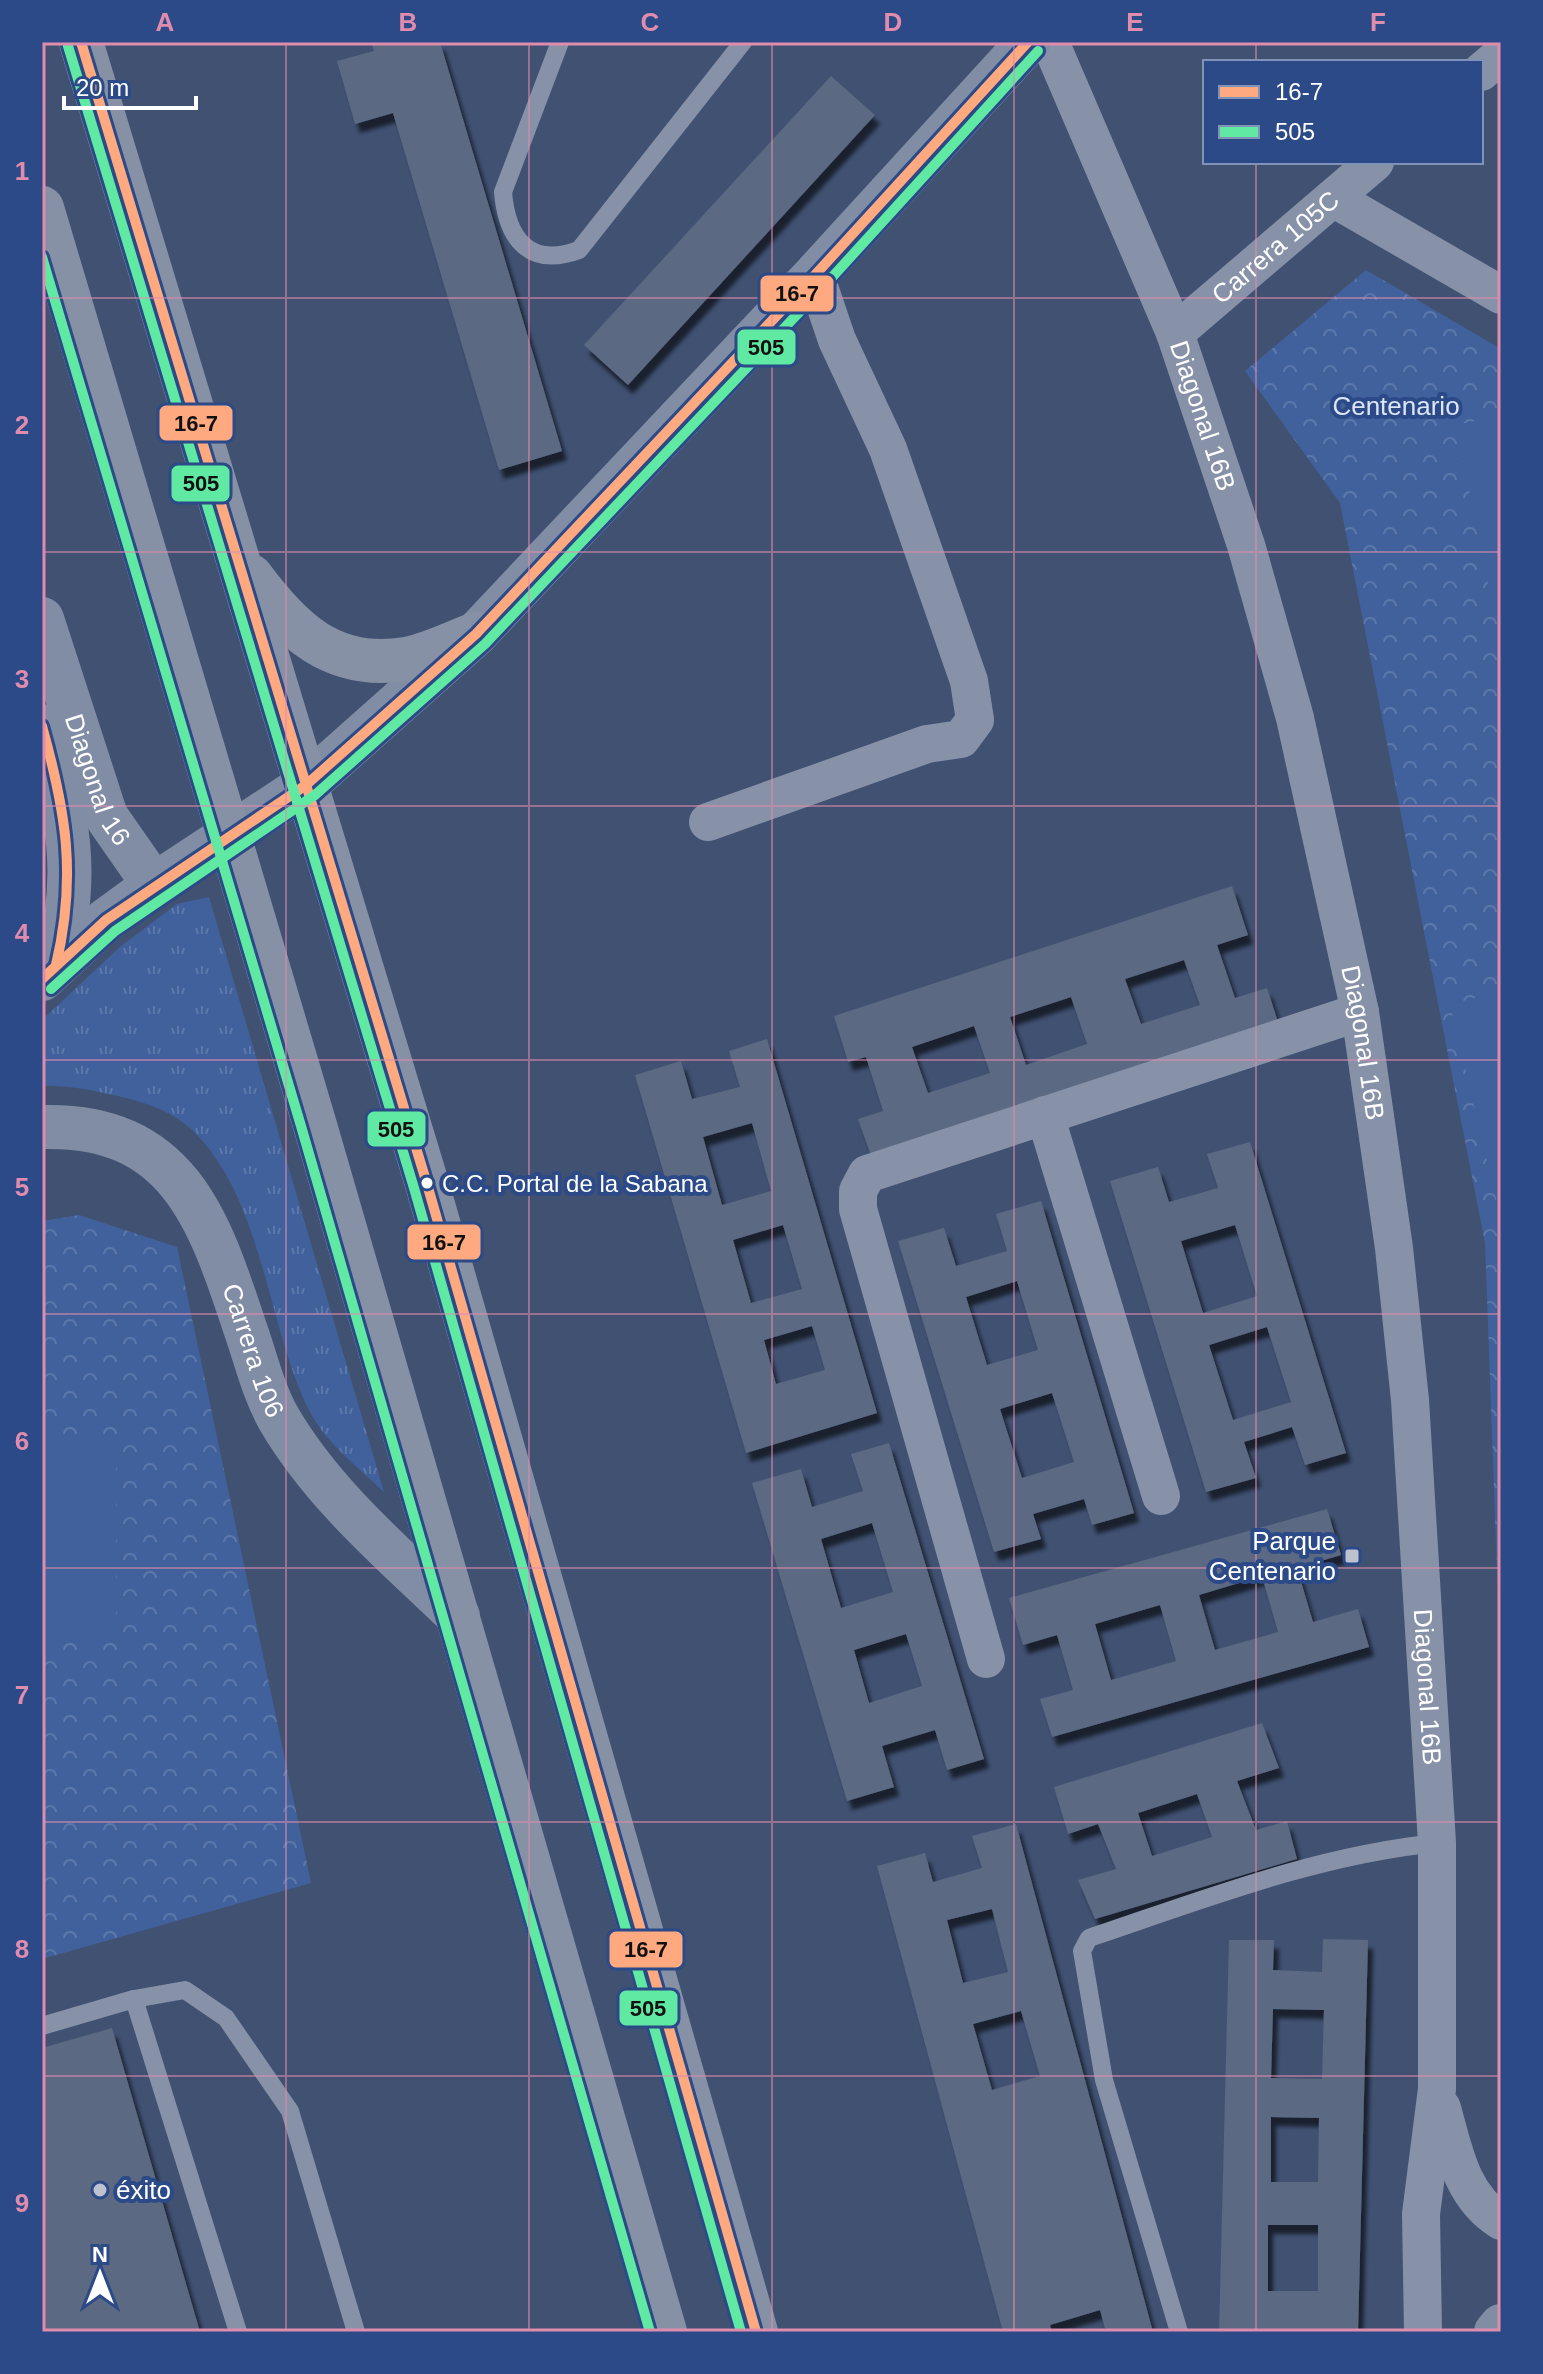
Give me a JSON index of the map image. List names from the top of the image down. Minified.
{"streets":{"street":["Carrera 105C","Diagonal 16B","Diagonal 16","Carrera 106"]},"crossings":[["Carrera 105C","Diagonal 16B"]],"parks":["Centenario"],"places":{"other":["C.C. Portal de la Sabana","éxito"],"transit":["Parque Centenario"]},"lines":["transit line 16-7","transit line 505"],"legend":["16-7","505"],"scale_bar":"20 m","north":"top","grid":{"columns":["A","B","C","D","E","F"],"rows":["1","2","3","4","5","6","7","8","9"]}}
